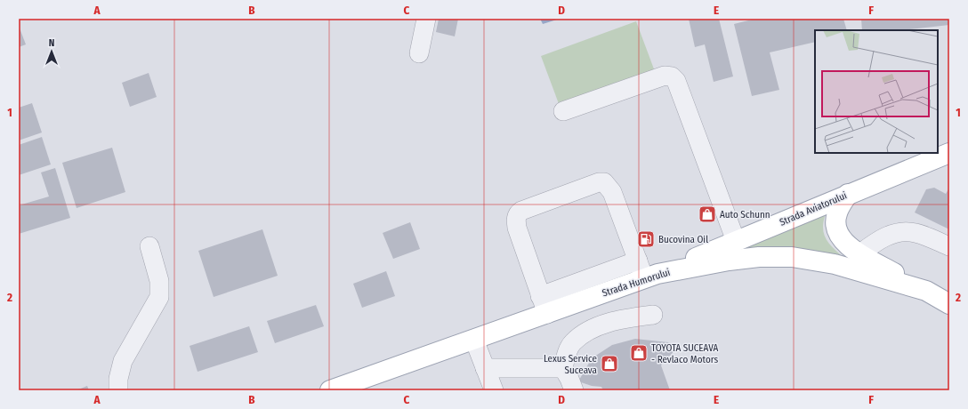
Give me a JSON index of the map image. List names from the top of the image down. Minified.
{"streets":{"main road":["Strada Aviatorului","Strada Humorului"]},"crossings":[["Strada Aviatorului","Strada Humorului"]],"places":{"shop":["Auto Schunn","TOYOTA SUCEAVA - Revlaco Motors","Lexus Service Suceava"],"fuel station":["Bucovina Oil"]},"north":"top","grid":{"columns":["A","B","C","D","E","F"],"rows":["1","2"]}}
